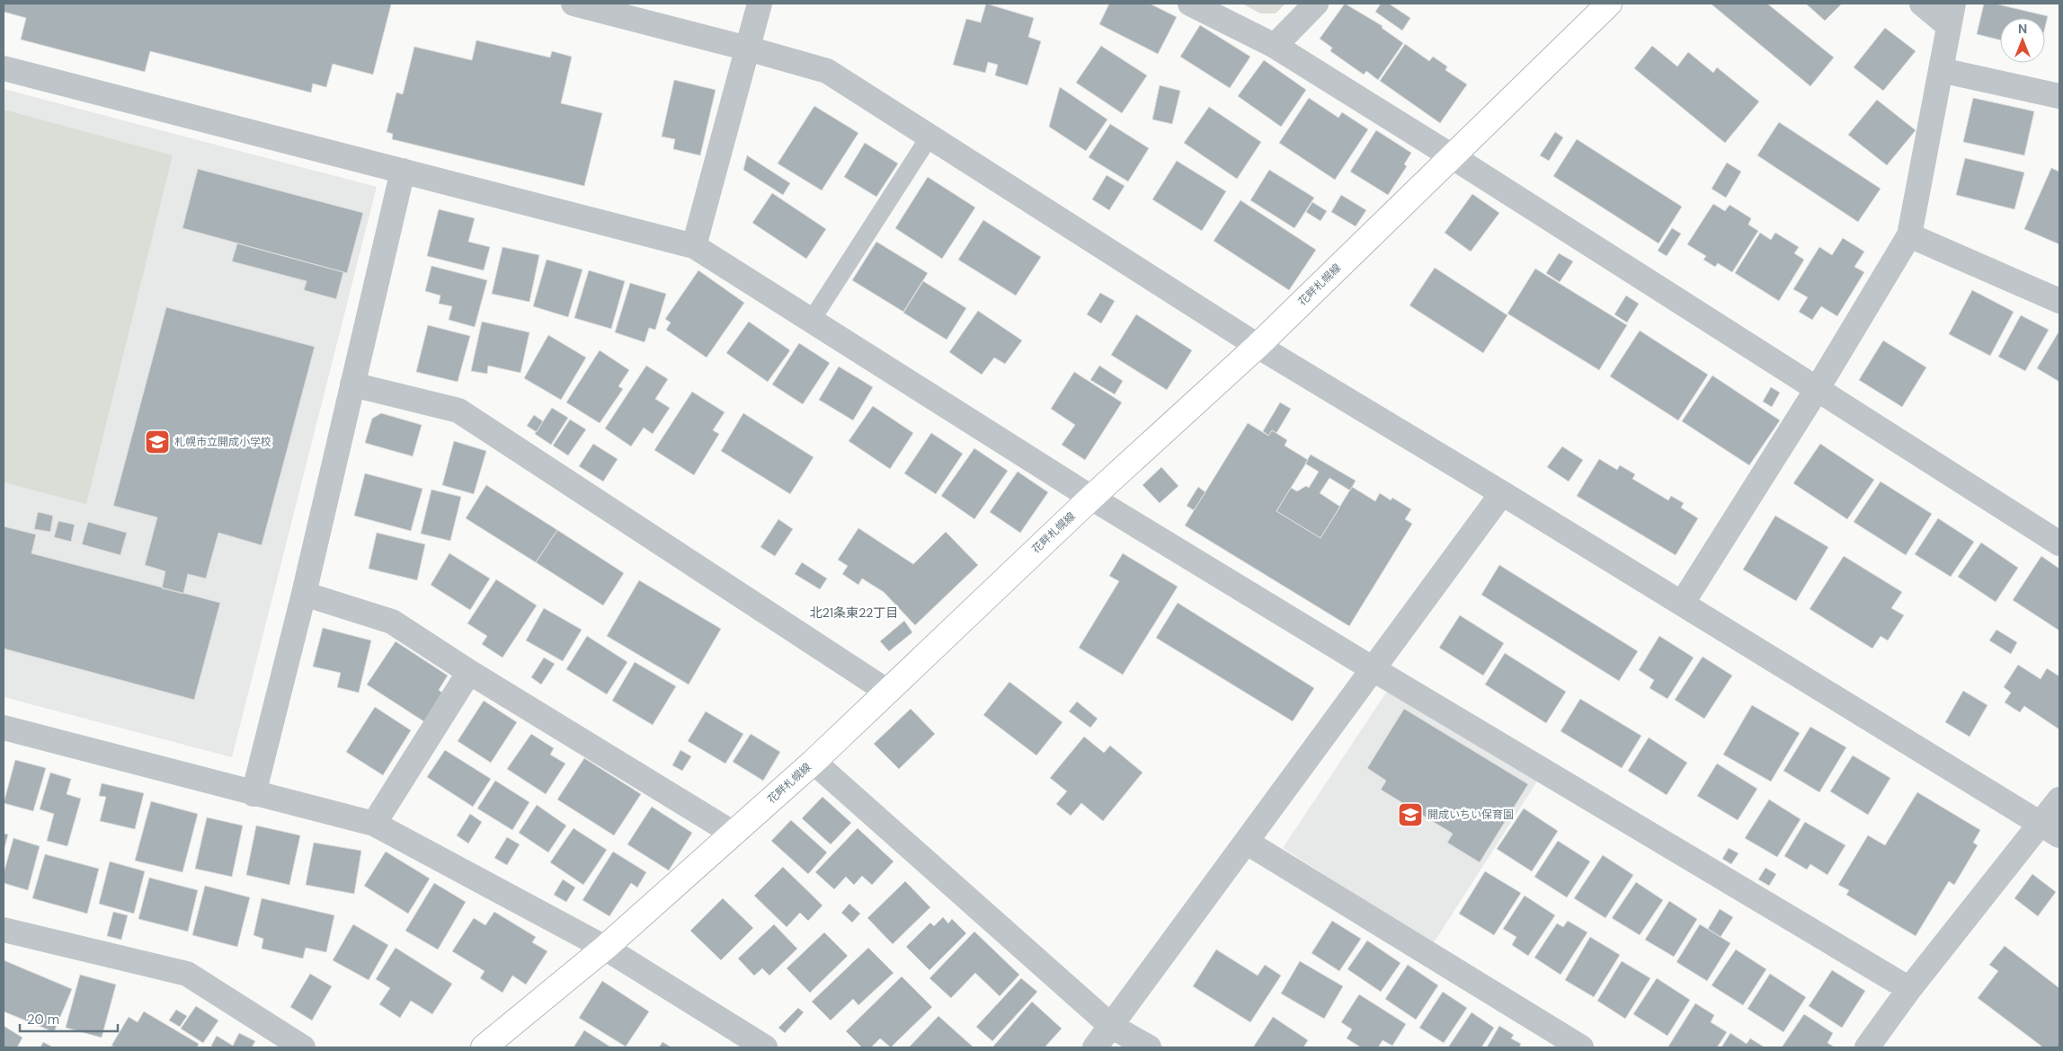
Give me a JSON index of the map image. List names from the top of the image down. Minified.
{"streets":{"main road":["花畔札幌線"]},"districts":["北21条東22丁目"],"places":{"school or university":["札幌市立開成小学校","開成いちい保育園"]},"scale_bar":"20 m","north":"top"}
